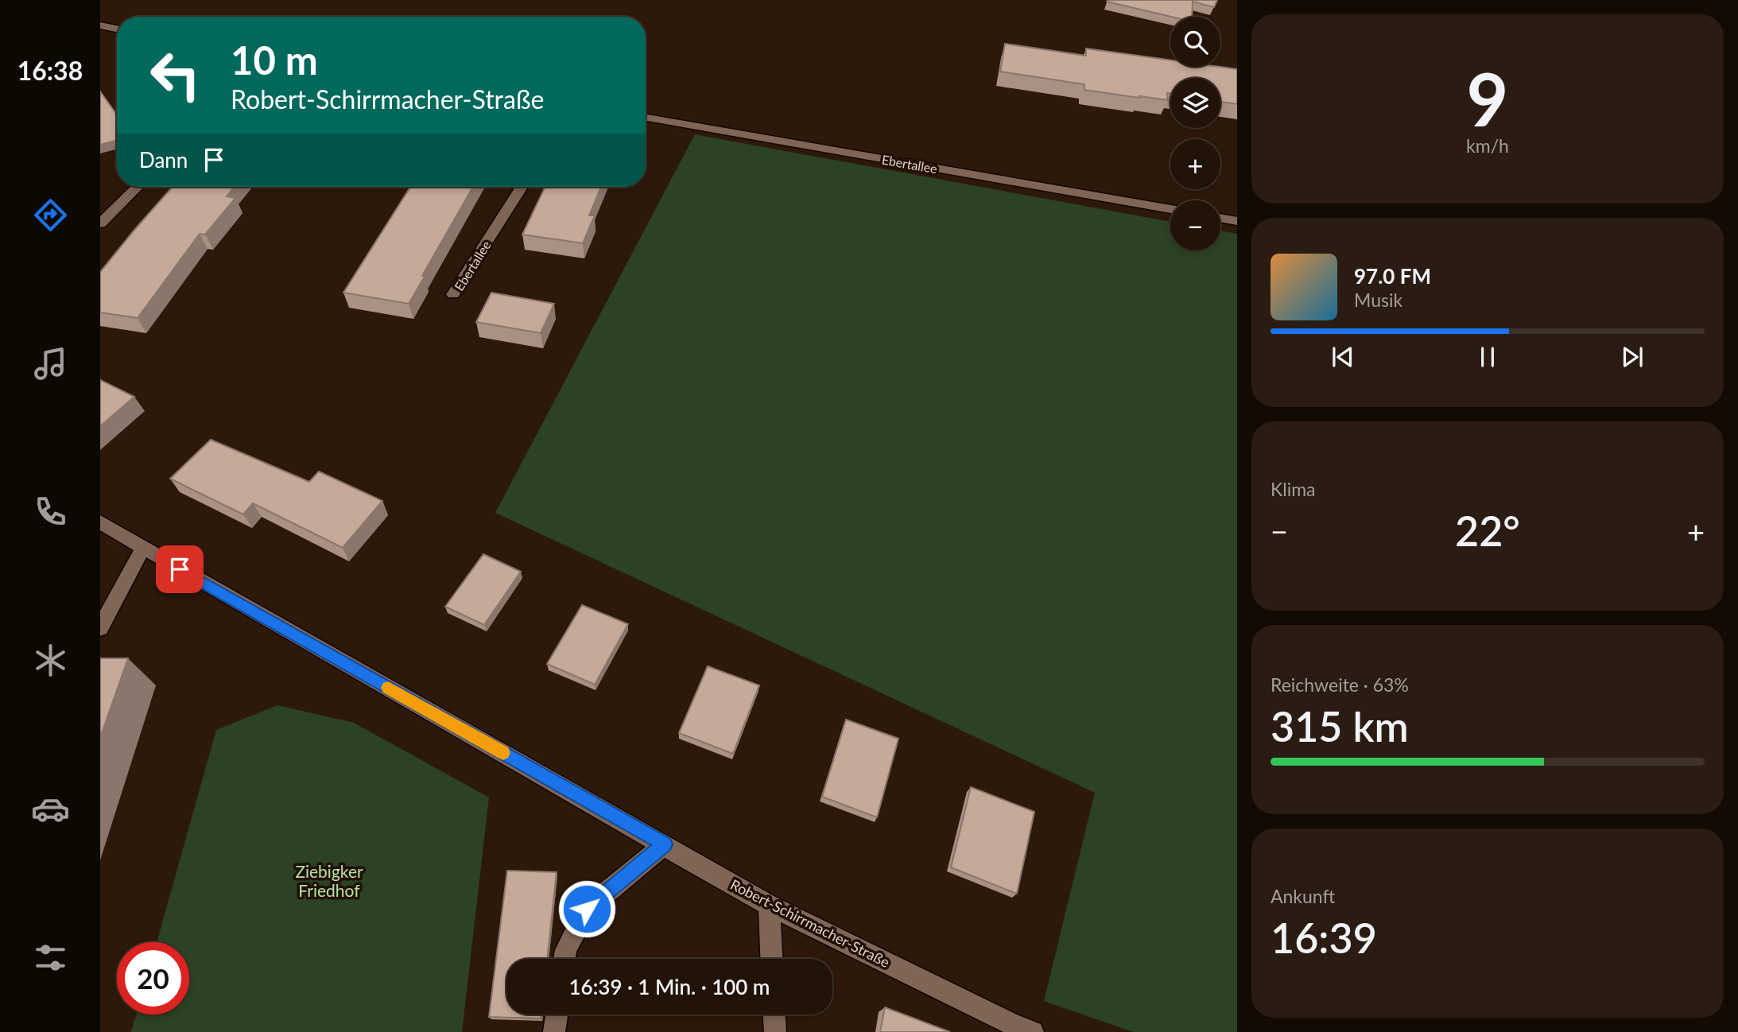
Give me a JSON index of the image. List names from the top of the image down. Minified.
{"streets":{"street":["Ebertallee","Robert-Schirrmacher-Straße"]},"parks":["Ziebigker Friedhof"],"page":{"tabs":"16:38","tile":[["9","km/h"],"Klima",["Reichweite · 63%","315 km"],["Ankunft","16:39"]],"map_buttons":["+","−"],"turn":["10 m","Robert-Schirrmacher-Straße"],"then":"Dann","song":["97.0 FM","Musik"],"heat":["−","22°","+"],"limit":"20","trip":"16:39 · 1 Min. · 100 m"}}
